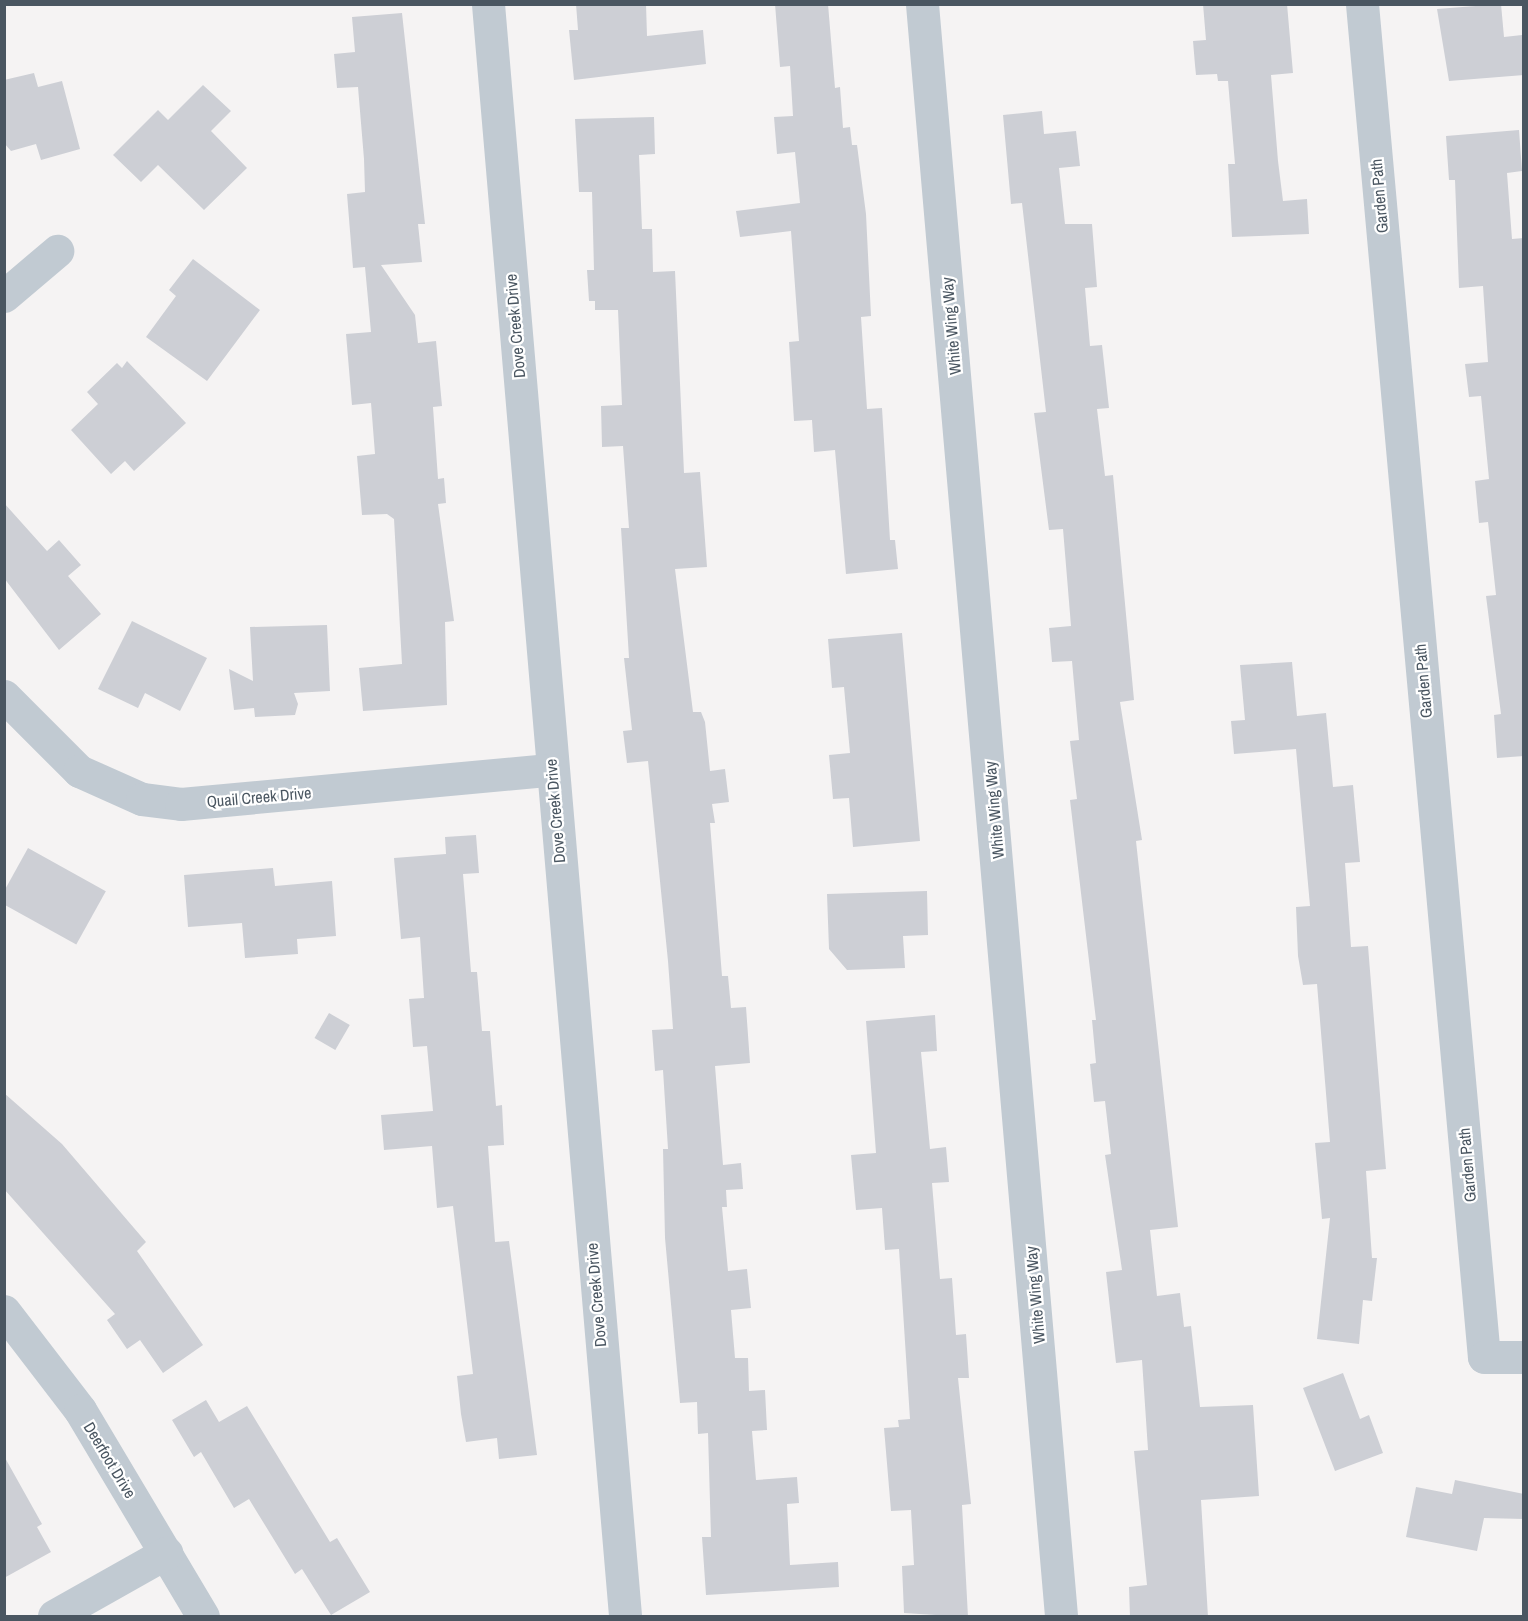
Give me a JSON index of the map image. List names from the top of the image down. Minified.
{"streets":{"street":["Garden Path","Dove Creek Drive","White Wing Way","Quail Creek Drive","Deerfoot Drive"]},"crossings":[["Dove Creek Drive","Quail Creek Drive"]]}
